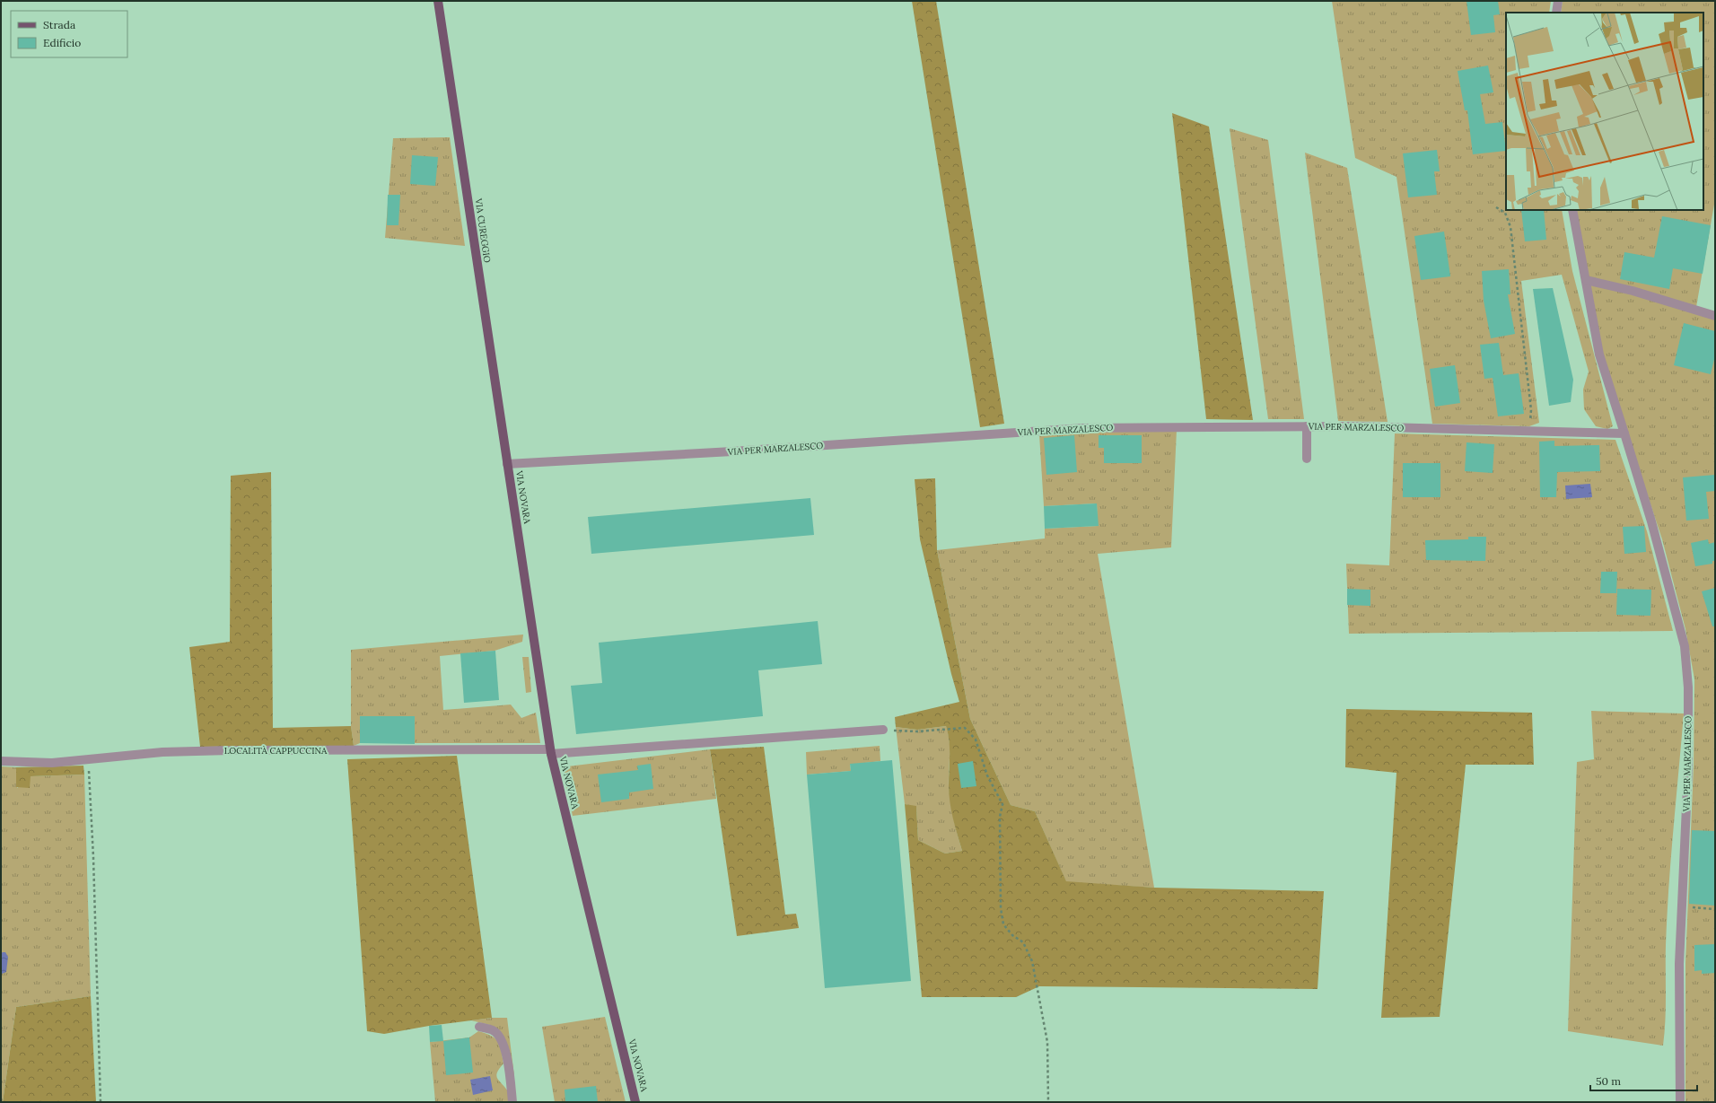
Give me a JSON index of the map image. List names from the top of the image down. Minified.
{"streets":{"main road":["VIA CUREGGIO","VIA NOVARA"],"street":["VIA PER MARZALESCO","LOCALITÀ CAPPUCCINA"]},"crossings":[["VIA CUREGGIO","VIA PER MARZALESCO"],["VIA CUREGGIO","VIA NOVARA"],["VIA PER MARZALESCO","VIA NOVARA"],["VIA NOVARA","LOCALITÀ CAPPUCCINA"]],"legend":["Strada","Edificio"],"scale_bar":"50 m"}
